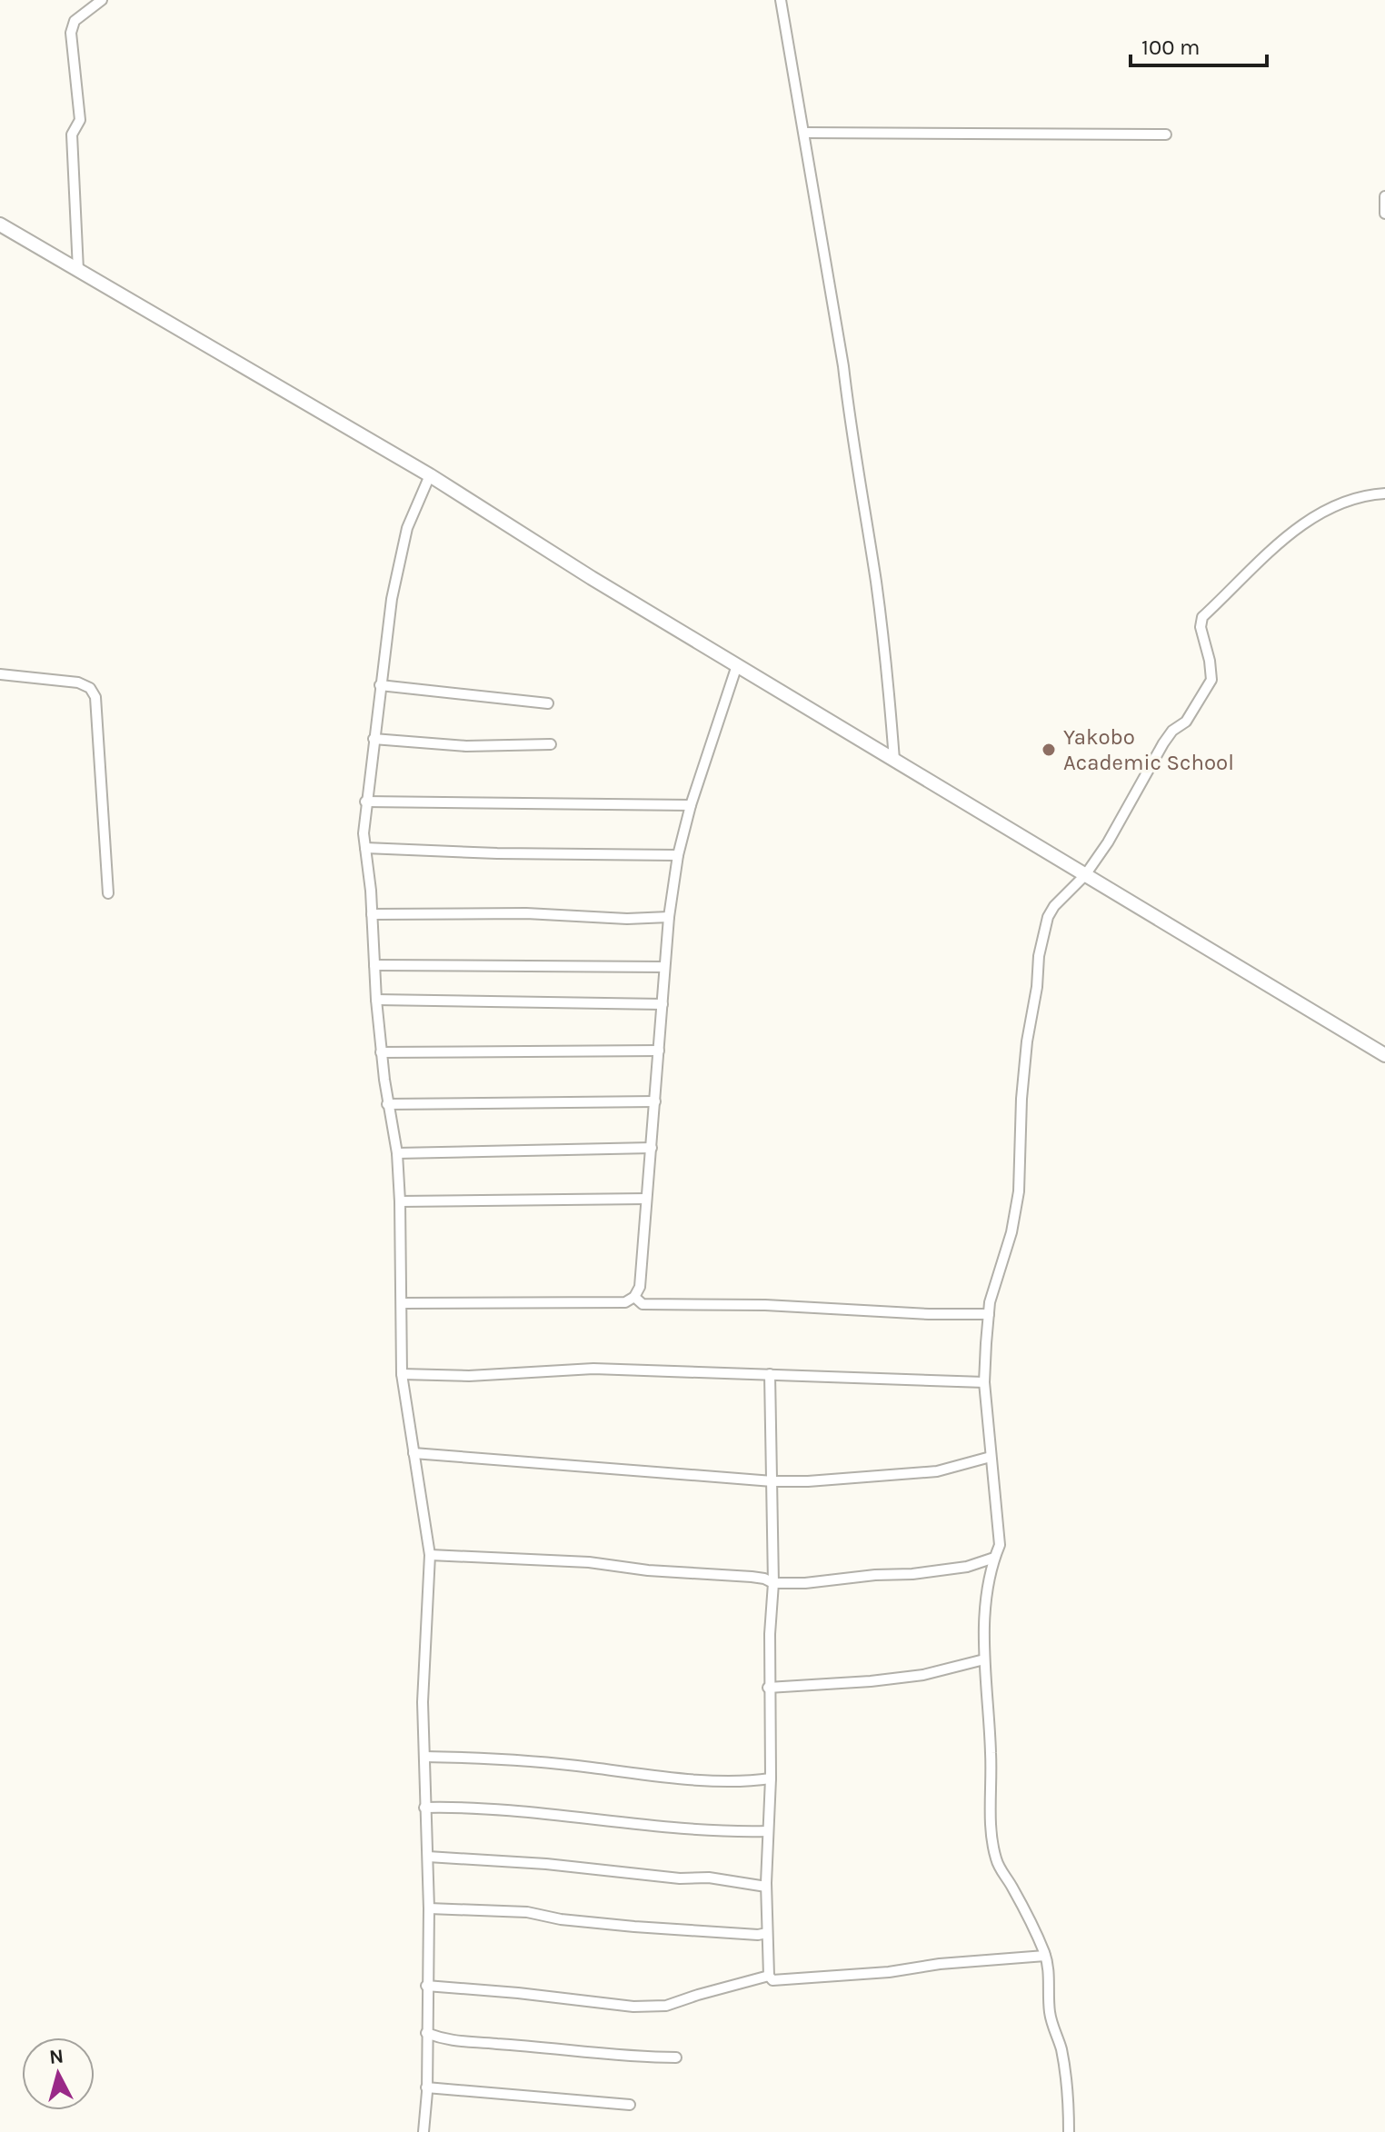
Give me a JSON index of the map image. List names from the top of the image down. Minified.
{"places":["Yakobo Academic School"],"scale_bar":"100 m","north":"top"}
